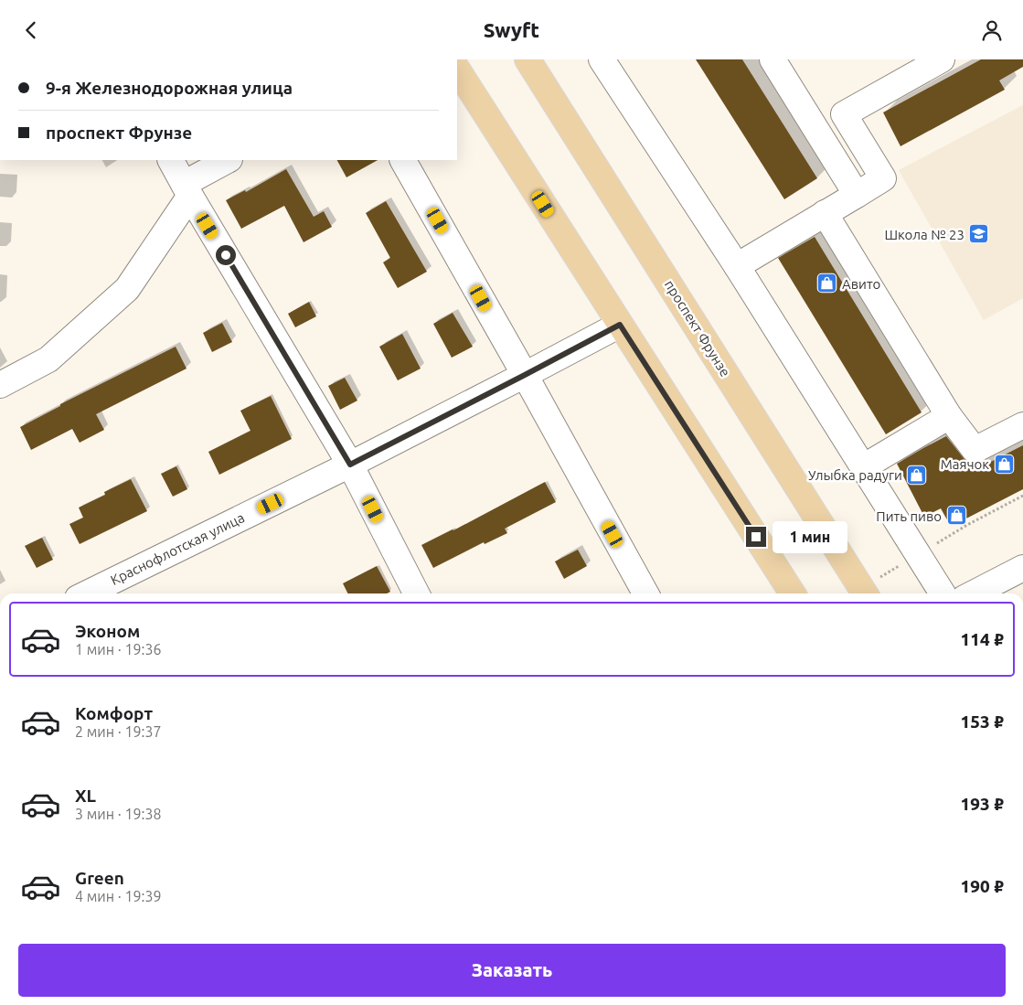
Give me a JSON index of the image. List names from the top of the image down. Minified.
{"streets":{"main road":["проспект Фрунзе"],"street":["Краснофлотская улица"]},"places":{"school or university":["Школа № 23"],"shop":["Авито","Маячок","Улыбка радуги","Пить пиво"]},"page":{"header":"Swyft","banner":["9-я Железнодорожная улица","проспект Фрунзе"],"bubble":"1 мин","list":[{"name":"Эконом","note":"1 мин · 19:36","value":"114 ₽"},{"name":"Комфорт","note":"2 мин · 19:37","value":"153 ₽"},{"name":"XL","note":"3 мин · 19:38","value":"193 ₽"},{"name":"Green","note":"4 мин · 19:39","value":"190 ₽"}],"buttons":"Заказать"}}
